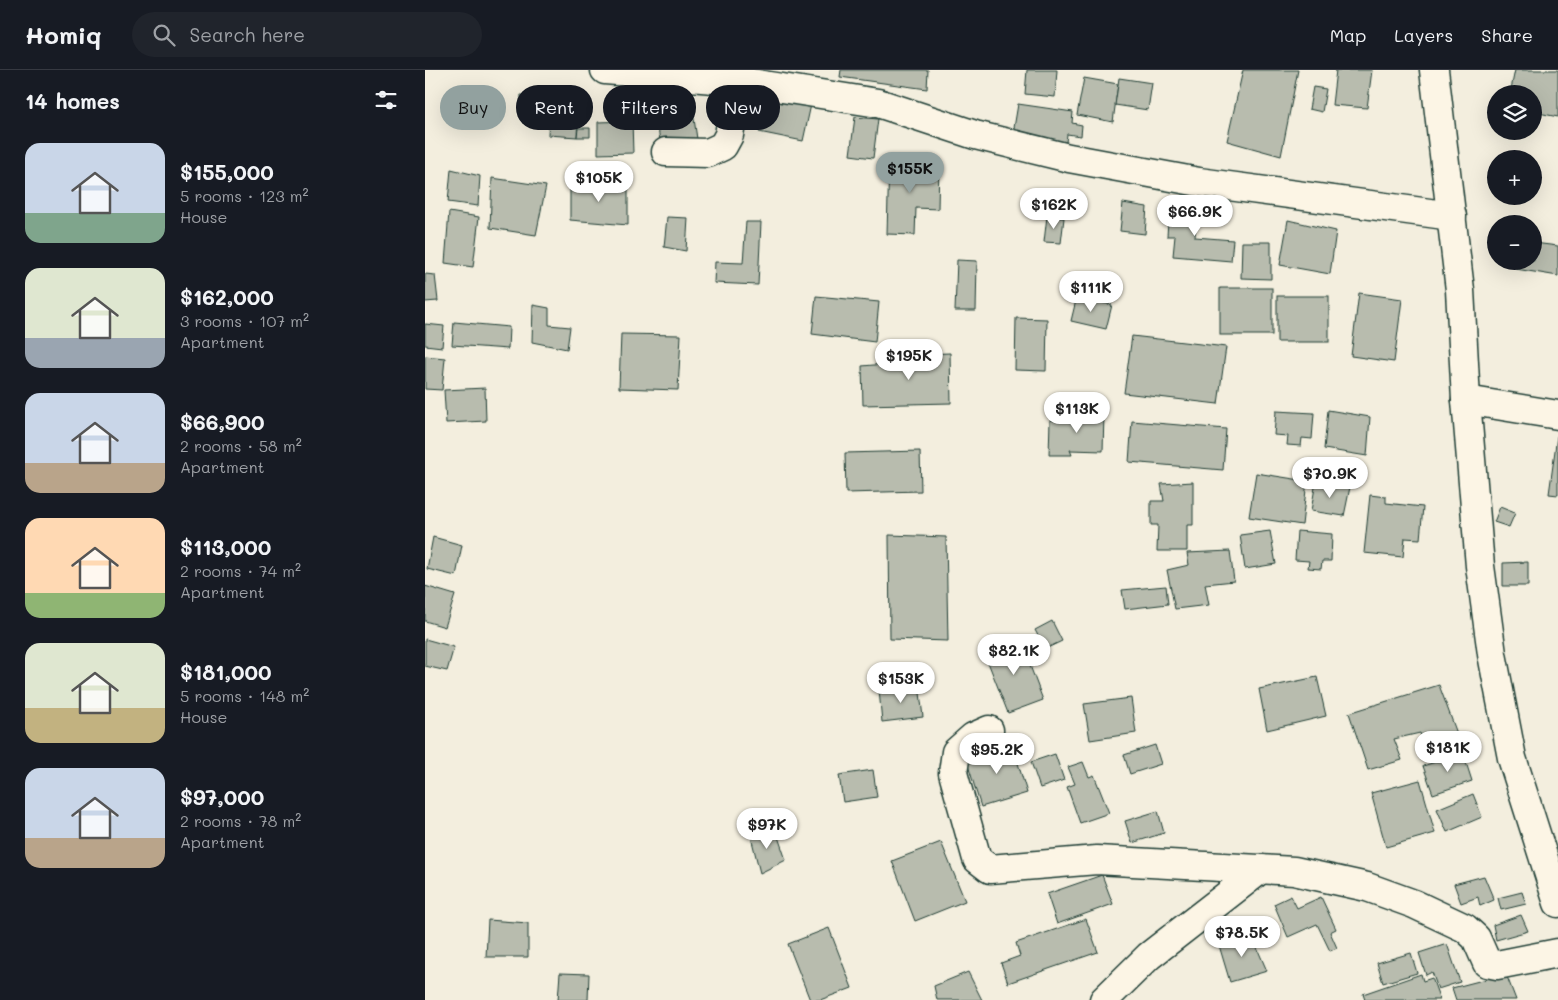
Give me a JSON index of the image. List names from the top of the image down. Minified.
{"page":{"header":"Homiq","search":"Search here","nav":["Map","Layers","Share"],"heading":"14 homes","map_buttons":["+","−"],"chip":["Buy","Rent","Filters","New"],"list":[{"name":"$155,000","note":"5 rooms · 123 m² · House"},{"name":"$162,000","note":"3 rooms · 107 m² · Apartment"},{"name":"$66,900","note":"2 rooms · 58 m² · Apartment"},{"name":"$113,000","note":"2 rooms · 74 m² · Apartment"},{"name":"$181,000","note":"5 rooms · 148 m² · House"},{"name":"$97,000","note":"2 rooms · 78 m² · Apartment"}],"price":["$155K","$105K","$162K","$66.9K","$111K","$195K","$113K","$70.9K","$82.1K","$153K","$181K","$95.2K","$97K","$78.5K"]}}
